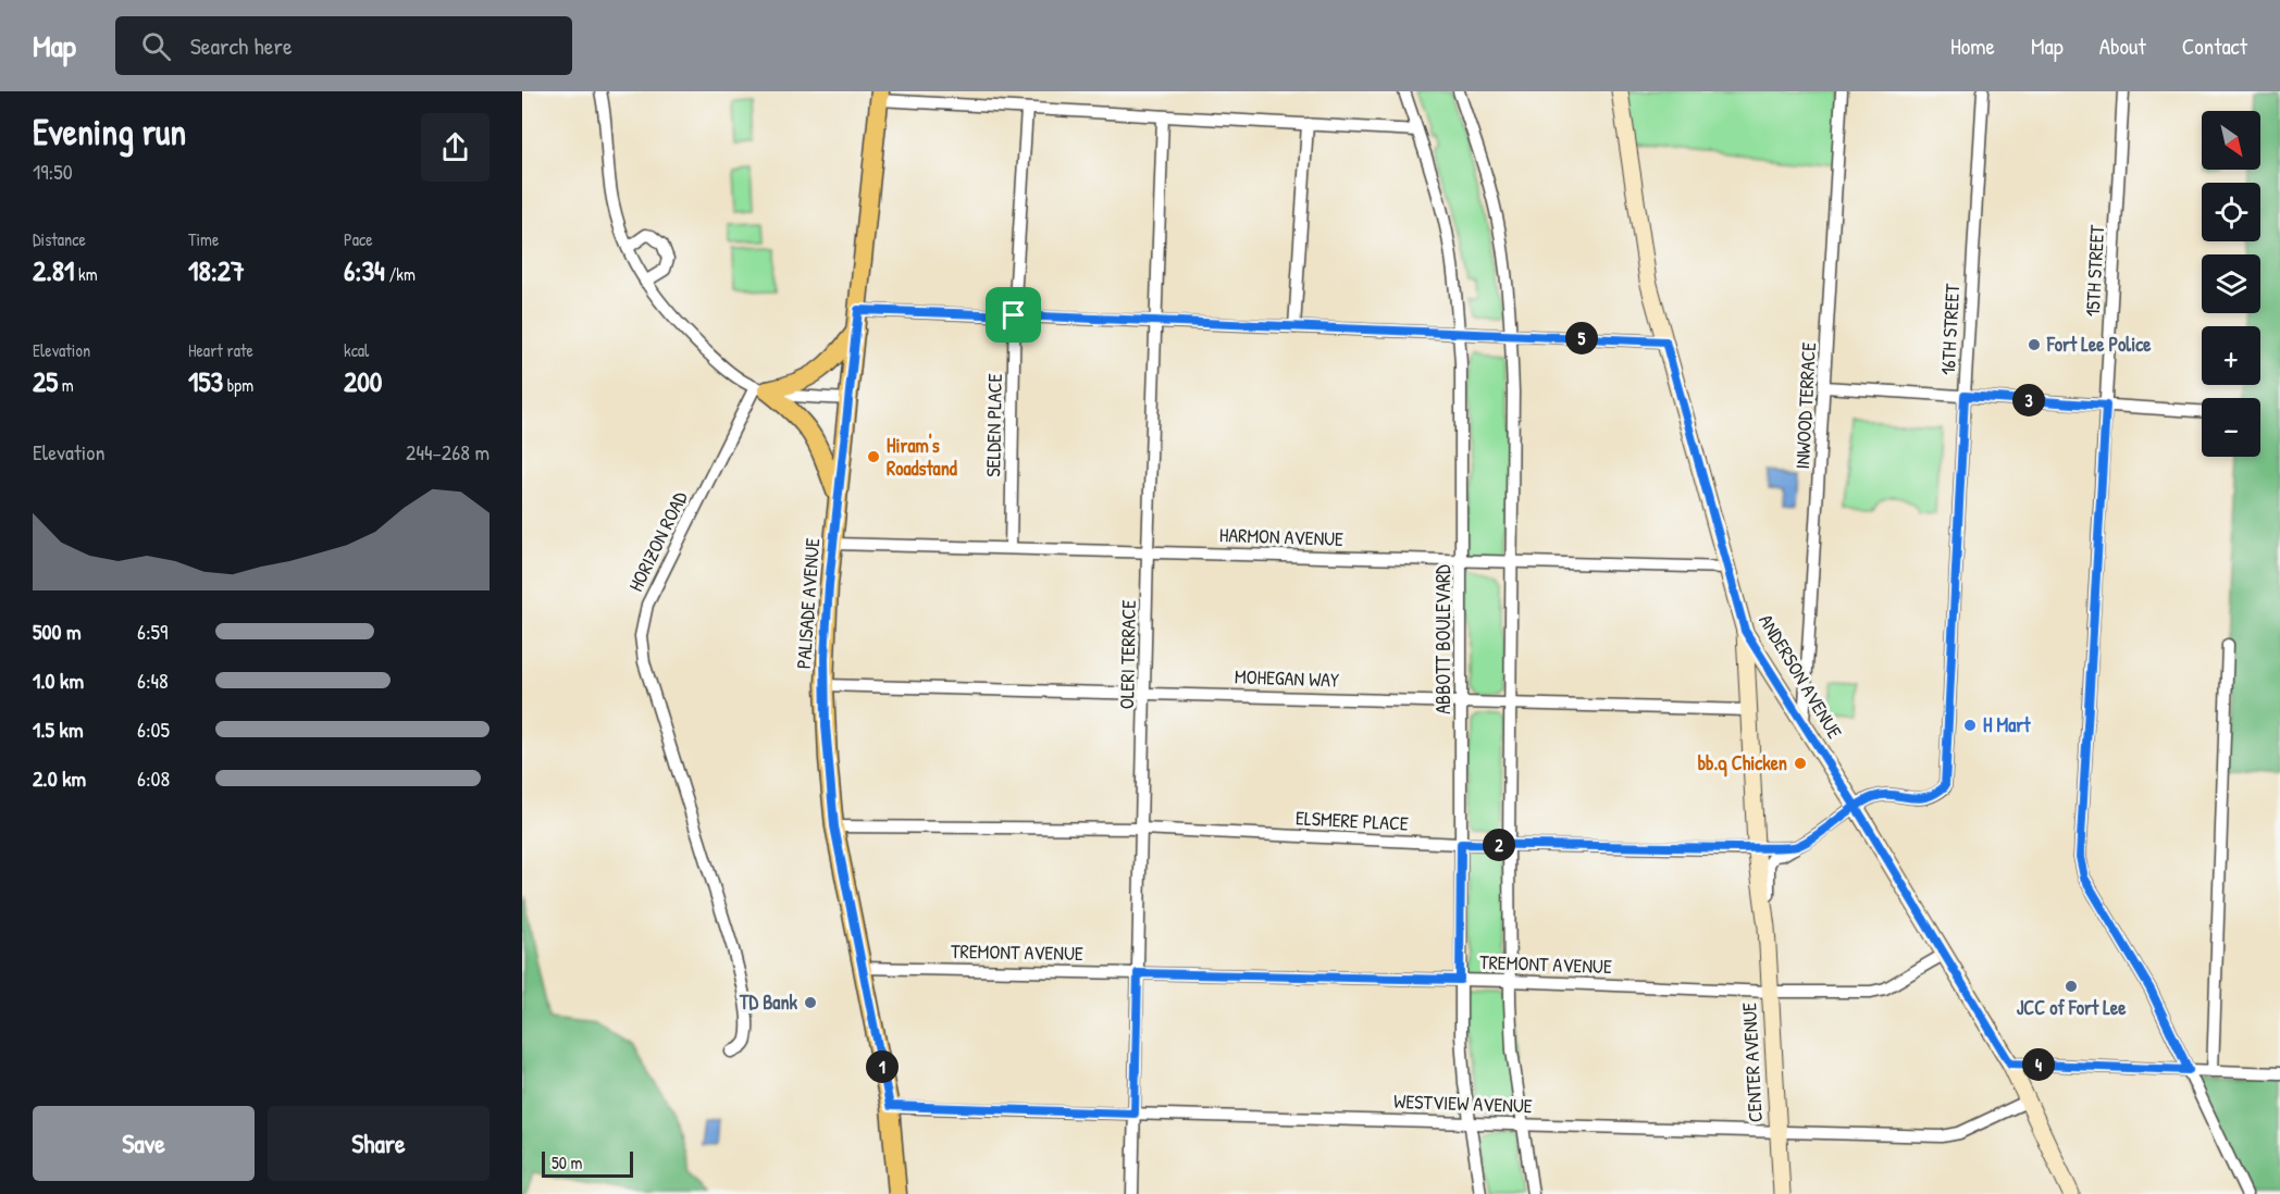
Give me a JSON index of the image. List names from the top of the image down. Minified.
{"streets":{"main road":["PALISADE AVENUE","ANDERSON AVENUE","CENTER AVENUE"],"street":["15TH STREET","16TH STREET","INWOOD TERRACE","SELDEN PLACE","HARMON AVENUE","HORIZON ROAD","ABBOTT BOULEVARD","OLERI TERRACE","MOHEGAN WAY","ELSMERE PLACE","TREMONT AVENUE","WESTVIEW AVENUE"]},"crossings":[["16TH STREET","ANDERSON AVENUE"],["INWOOD TERRACE","ANDERSON AVENUE"],["SELDEN PLACE","HARMON AVENUE"],["HARMON AVENUE","PALISADE AVENUE"],["HARMON AVENUE","ABBOTT BOULEVARD"],["HARMON AVENUE","OLERI TERRACE"],["HARMON AVENUE","ANDERSON AVENUE"],["PALISADE AVENUE","MOHEGAN WAY"],["PALISADE AVENUE","ELSMERE PLACE"],["PALISADE AVENUE","TREMONT AVENUE"],["PALISADE AVENUE","WESTVIEW AVENUE"],["ABBOTT BOULEVARD","MOHEGAN WAY"],["ABBOTT BOULEVARD","ELSMERE PLACE"],["ABBOTT BOULEVARD","TREMONT AVENUE"],["ABBOTT BOULEVARD","WESTVIEW AVENUE"],["OLERI TERRACE","MOHEGAN WAY"],["OLERI TERRACE","ELSMERE PLACE"],["OLERI TERRACE","TREMONT AVENUE"],["OLERI TERRACE","WESTVIEW AVENUE"],["ANDERSON AVENUE","TREMONT AVENUE"],["ANDERSON AVENUE","CENTER AVENUE"],["ANDERSON AVENUE","WESTVIEW AVENUE"],["MOHEGAN WAY","CENTER AVENUE"],["ELSMERE PLACE","CENTER AVENUE"],["TREMONT AVENUE","CENTER AVENUE"],["CENTER AVENUE","WESTVIEW AVENUE"]],"places":["Fort Lee Police","Hiram's Roadstand","H Mart","bb.q Chicken","JCC of Fort Lee","TD Bank"],"scale_bar":"50 m","north":"bottom right","page":{"header":"Map","search":"Search here","nav":["Home","Map","About","Contact"],"heading":["Evening run","19:50"],"map_buttons":["+","−"],"stats":[["Distance","2.81 km"],["Time","18:27"],["Pace","6:34 /km"],["Elevation","25 m"],["Heart rate","153 bpm"],["kcal","200"]],"pins":["5","3","2","4","1"],"chart":["Elevation","244–268 m"],"list":[{"name":"500 m","note":"6:59"},{"name":"1.0 km","note":"6:48"},{"name":"1.5 km","note":"6:05"},{"name":"2.0 km","note":"6:08"}],"buttons":["Save","Share"],"scale":"50 m"}}
